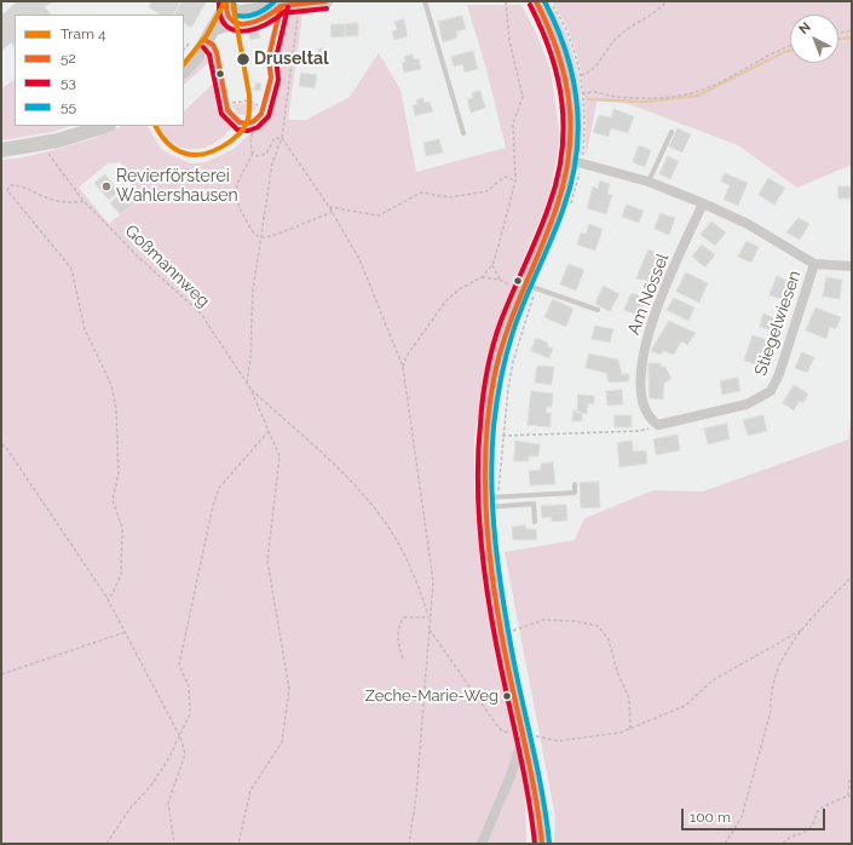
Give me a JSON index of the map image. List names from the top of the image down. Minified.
{"streets":{"street":["Am Nössel","Stiegelwiesen"],"path":["Goßmannweg"]},"crossings":[["Am Nössel","Stiegelwiesen"]],"places":["Druseltal","Revierförsterei Wahlershausen","Zeche-Marie-Weg"],"lines":["tram line 4","transit line 52","transit line 53","transit line 55"],"legend":["Tram 4","52","53","55"],"scale_bar":"100 m","north":"top left"}
